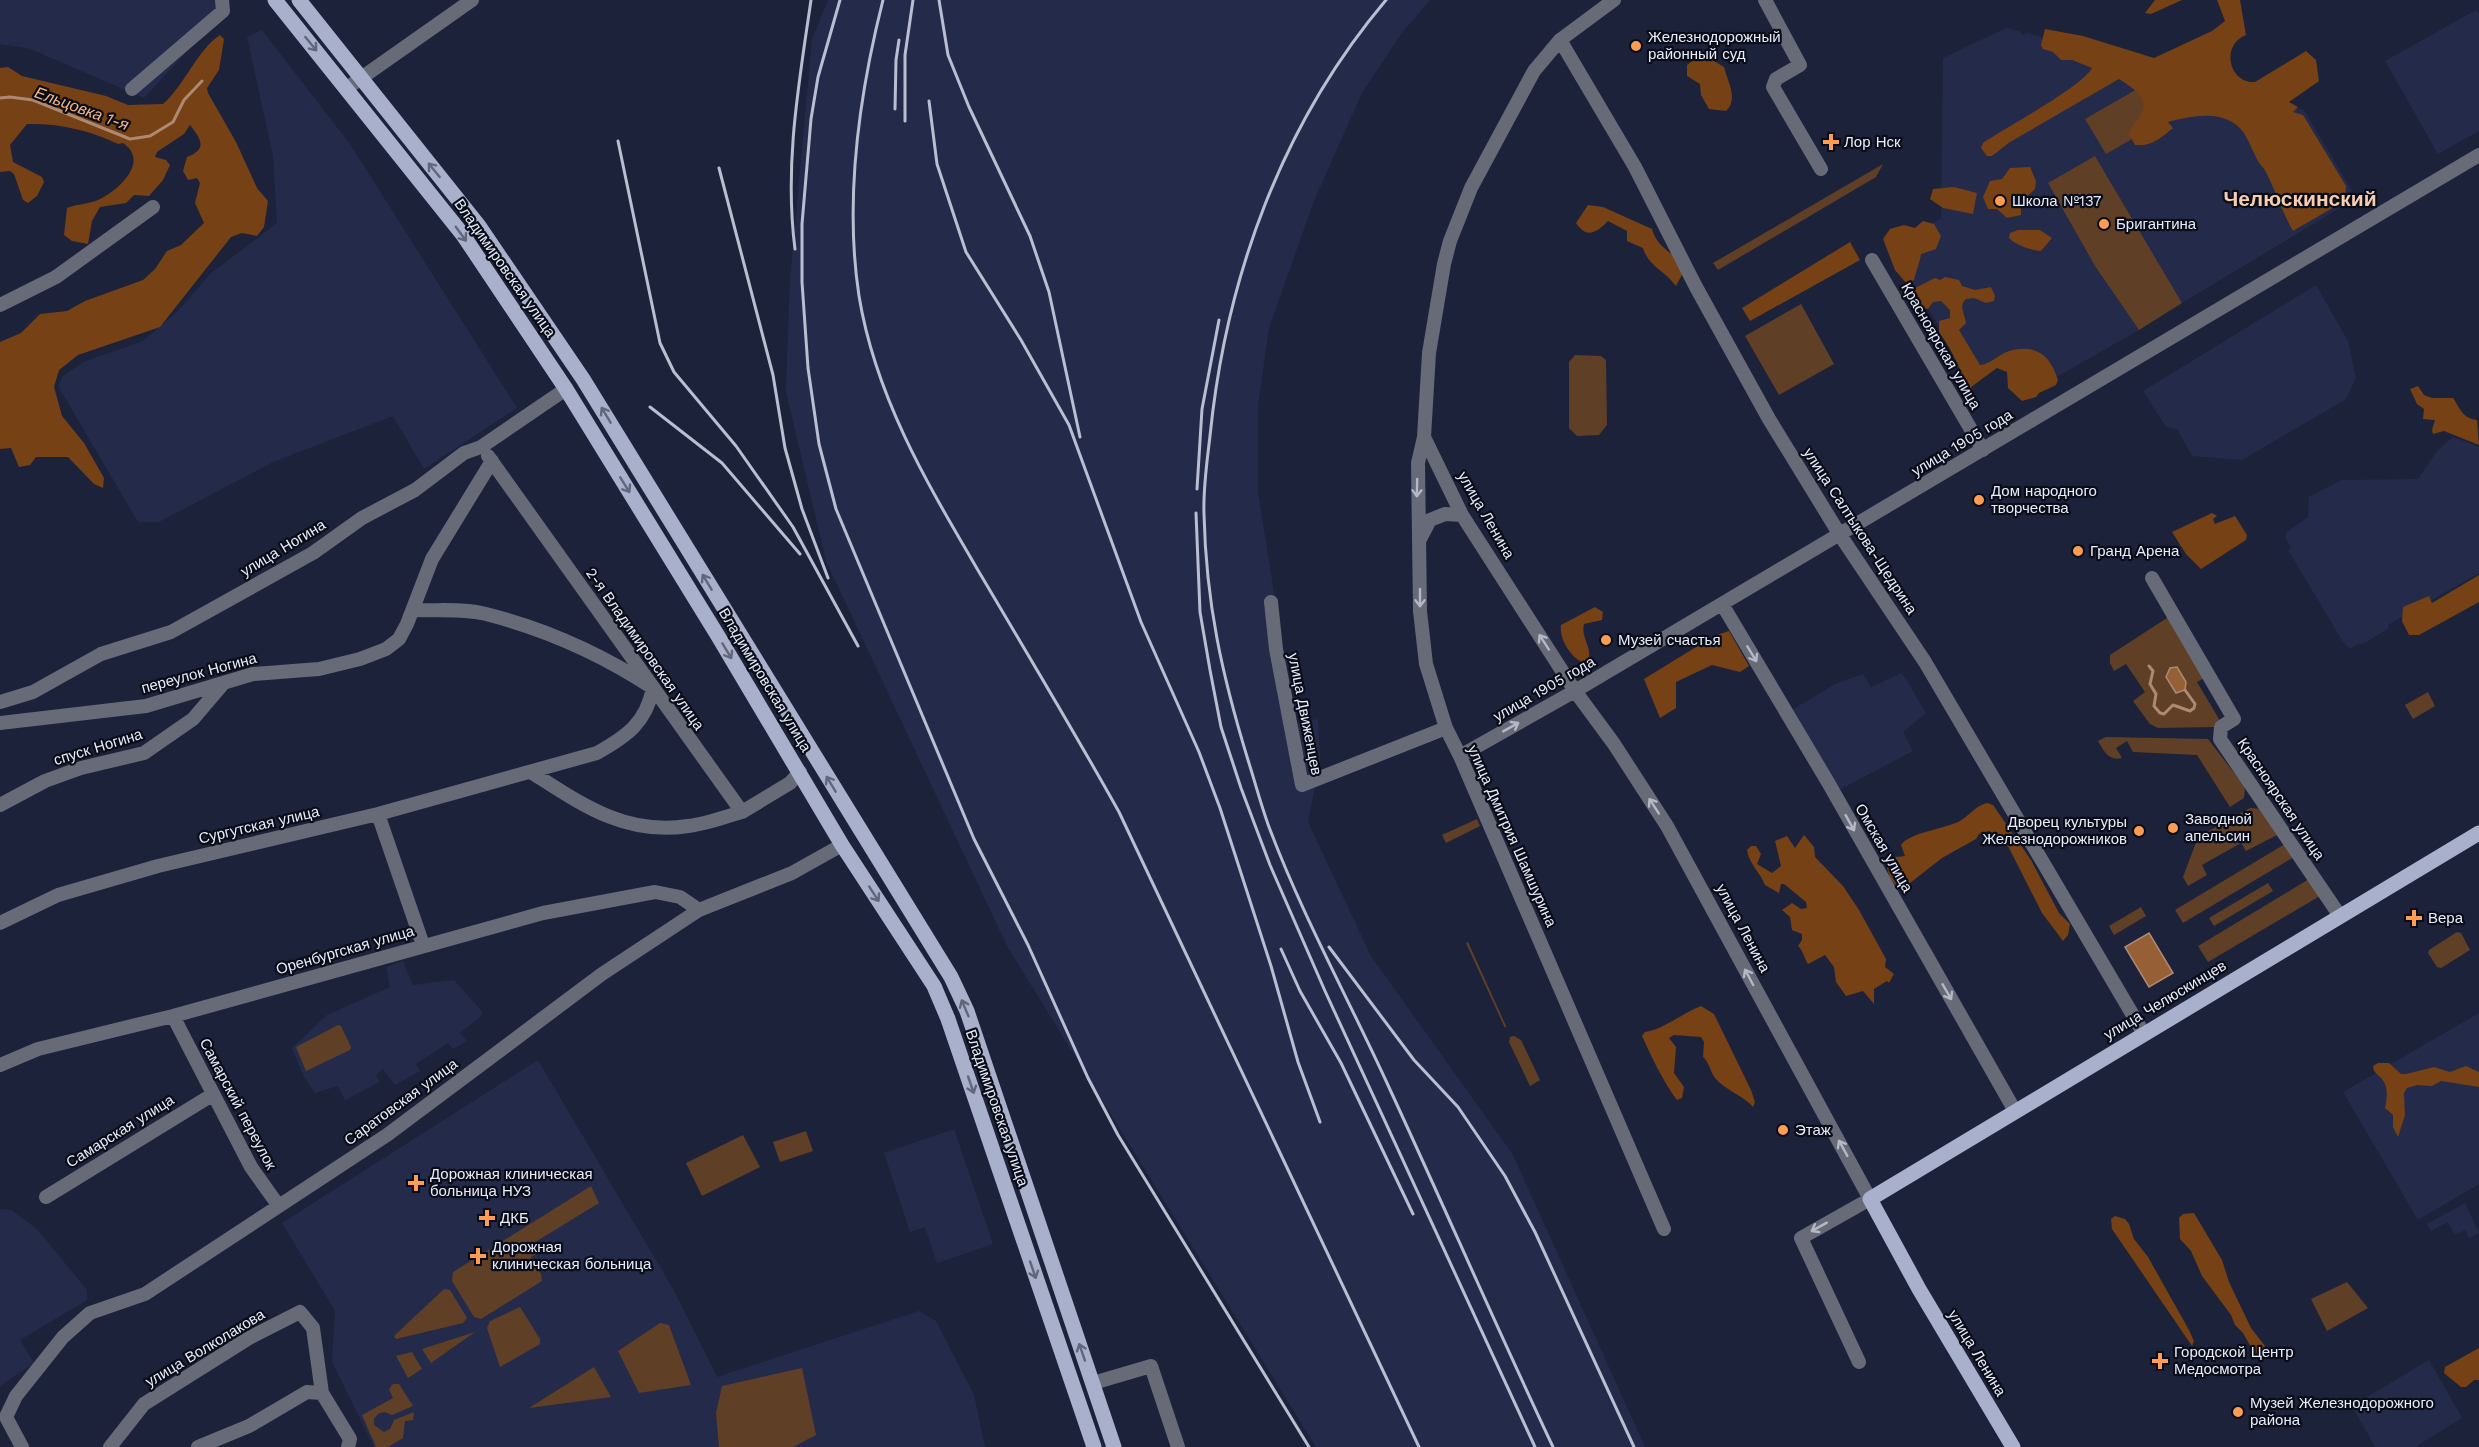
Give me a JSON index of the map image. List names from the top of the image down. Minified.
{"streets":{"main road":["Владимировская улица","улица Ленина","улица Челюскинцев"],"street":["Красноярская улица","улица 1905 года","улица Салтыкова-Щедрина","улица Ногина","2-я Владимировская улица","переулок Ногина","улица Движенцев","спуск Ногина","Сургутская улица","улица Дмитрия Шамшурина","Омская улица","Оренбургская улица","Саратовская улица","Самарский переулок","Самарская улица","улица Волколакова"]},"crossings":[["Владимировская улица","улица Ногина"],["Владимировская улица","Саратовская улица"],["Красноярская улица","улица 1905 года"],["Красноярская улица","улица Челюскинцев"],["улица 1905 года","улица Ленина"],["улица 1905 года","улица Салтыкова-Щедрина"],["улица 1905 года","улица Дмитрия Шамшурина"],["улица 1905 года","Омская улица"],["улица Ленина","улица Дмитрия Шамшурина"],["улица Ленина","улица Челюскинцев"],["улица Салтыкова-Щедрина","улица Дмитрия Шамшурина"],["улица Салтыкова-Щедрина","улица Челюскинцев"],["улица Ногина","2-я Владимировская улица"],["2-я Владимировская улица","Сургутская улица"],["переулок Ногина","спуск Ногина"],["улица Движенцев","улица Дмитрия Шамшурина"],["Омская улица","улица Челюскинцев"],["Оренбургская улица","Саратовская улица"],["Оренбургская улица","Самарский переулок"],["Саратовская улица","Самарский переулок"],["Самарский переулок","Самарская улица"]],"one_way":["улица Ленина","Омская улица"],"districts":["Челюскинский"],"water":["Ельцовка 1-я"],"places":{"other":["Железнодорожный районный суд","Школа №137","Бригантина","Дом народного творчества","Гранд Арена","Музей счастья","Заводной апельсин","Дворец культуры Железнодорожников","Этаж","Музей Железнодорожного района"],"health":["Лор Нск","Вера","Дорожная клиническая больница НУЗ","ДКБ","Дорожная клиническая больница","Городской Центр Медосмотра"]}}
